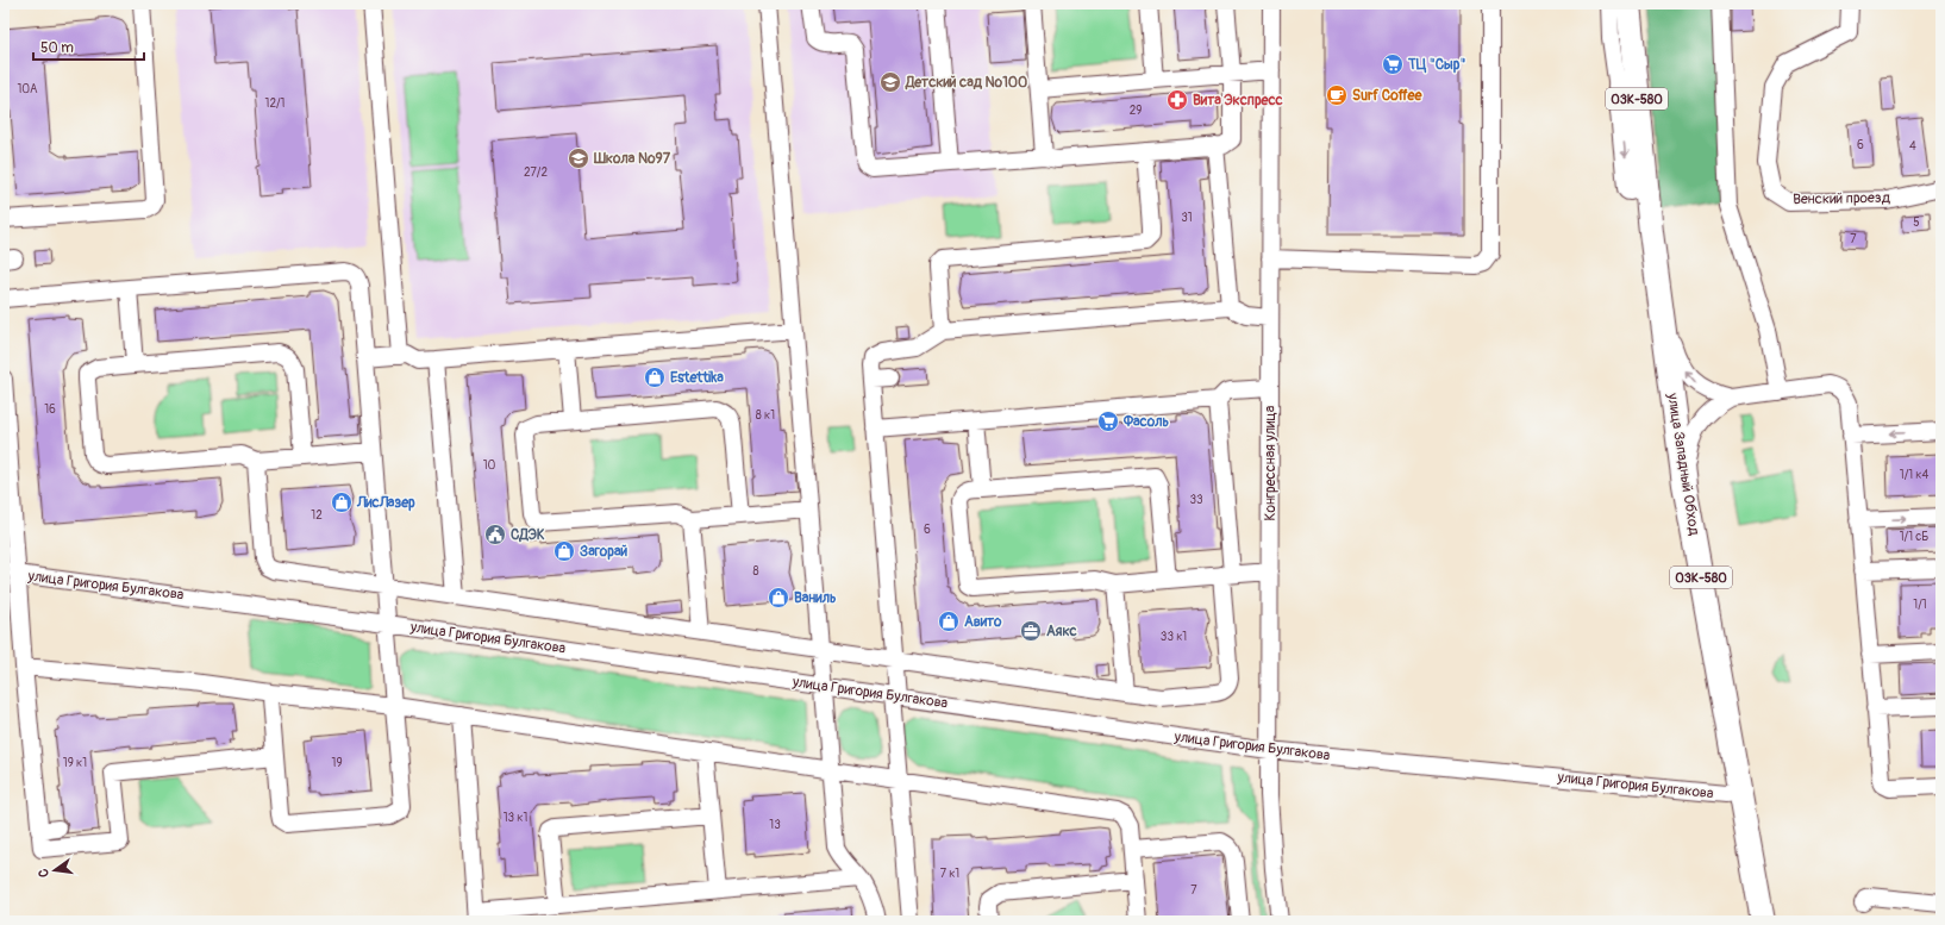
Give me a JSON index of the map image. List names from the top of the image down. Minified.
{"streets":{"highway":["03К-580","улица Западный Обход"],"street":["Венский проезд","Конгрессная улица","улица Григория Булгакова"]},"crossings":[["Конгрессная улица","улица Григория Булгакова"],["улица Западный Обход","улица Григория Булгакова"]],"places":{"supermarket":["ТЦ \"Сыр\"","Фасоль"],"school or university":["Детский сад №100","Школа №97"],"cafe":["Surf Coffee"],"pharmacy":["Вита Экспресс"],"shop":["Estettika","ЛисЛазер","Загорай","Ваниль","Авито"],"public building":["СДЭК"],"office":["Аякс"]},"house_numbers":["10А","12/1","29","6","4","27/2","31","5","7","16","8 к1","10","1/1 к4","33","12","6","1/1 сБ","8","1/1","33 к1","19 к1","19","13 к1","13","7 к1","7"],"scale_bar":"50 m","north":"left"}
